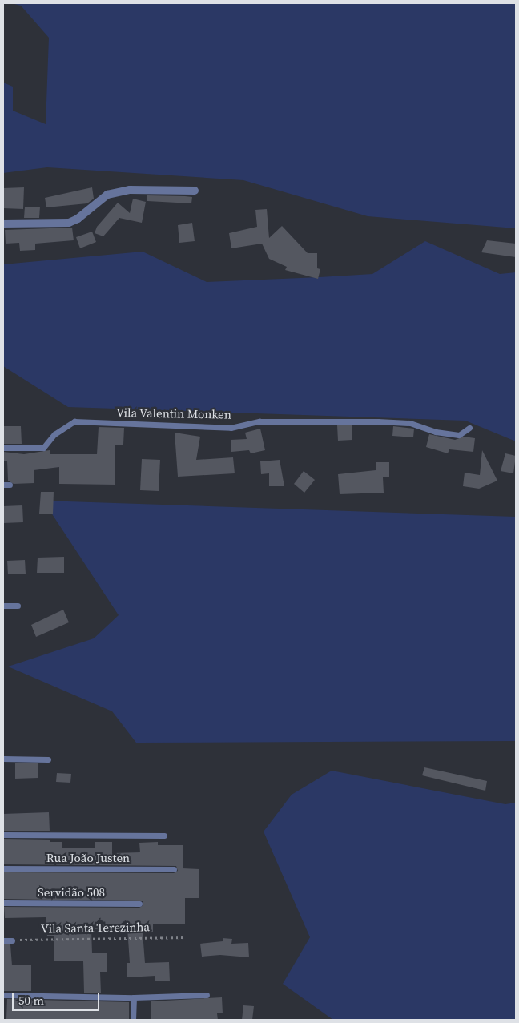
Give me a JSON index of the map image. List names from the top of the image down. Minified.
{"streets":{"lane":["Vila Valentin Monken","Rua João Justen","Servidão 508"],"path":["Vila Santa Terezinha"]},"scale_bar":"50 m"}
